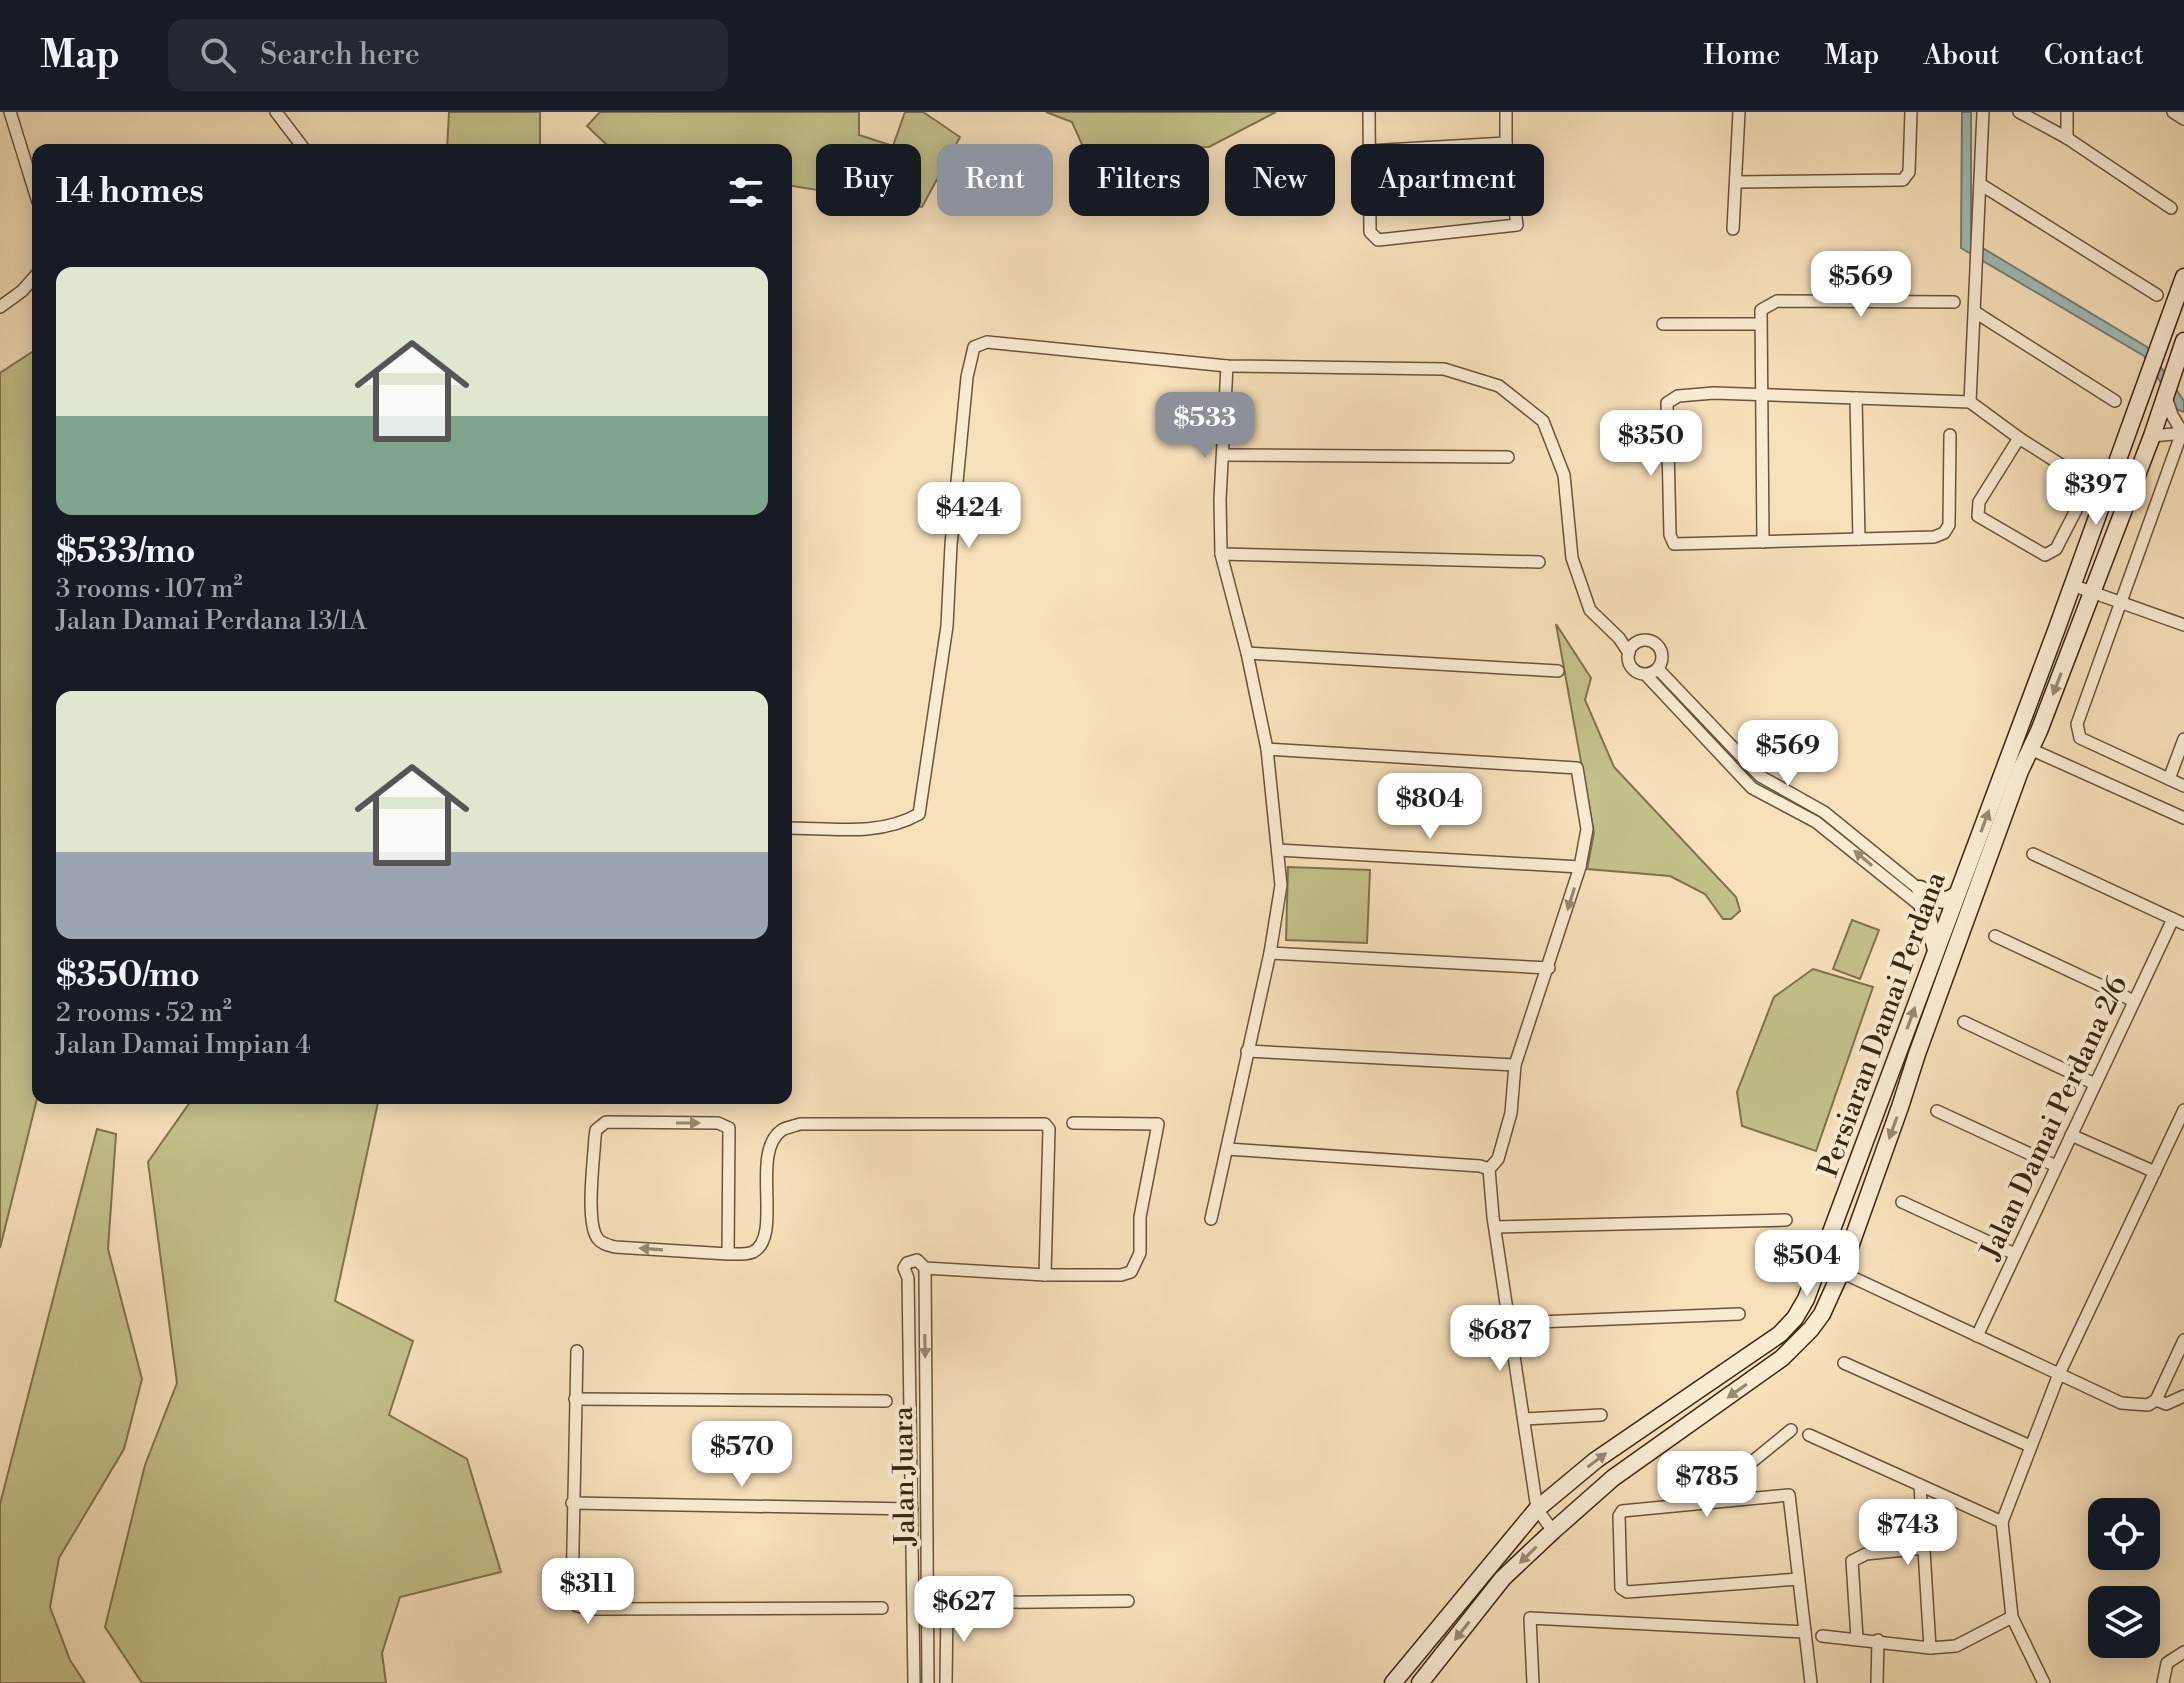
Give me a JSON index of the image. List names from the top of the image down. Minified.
{"streets":{"main road":["Persiaran Damai Perdana"],"street":["Jalan Damai Perdana 2/6","Jalan Juara"]},"one_way":["Jalan Juara"],"page":{"header":"Map","search":"Search here","nav":["Home","Map","About","Contact"],"chip":["Buy","Rent","Filters","New","Apartment"],"heading":"14 homes","list":[{"name":"$533/mo","note":"3 rooms · 107 m² · Jalan Damai Perdana 13/1A"},{"name":"$350/mo","note":"2 rooms · 52 m² · Jalan Damai Impian 4"}],"price":["$569","$533","$350","$397","$424","$569","$804","$504","$687","$570","$785","$743","$311","$627"]}}
